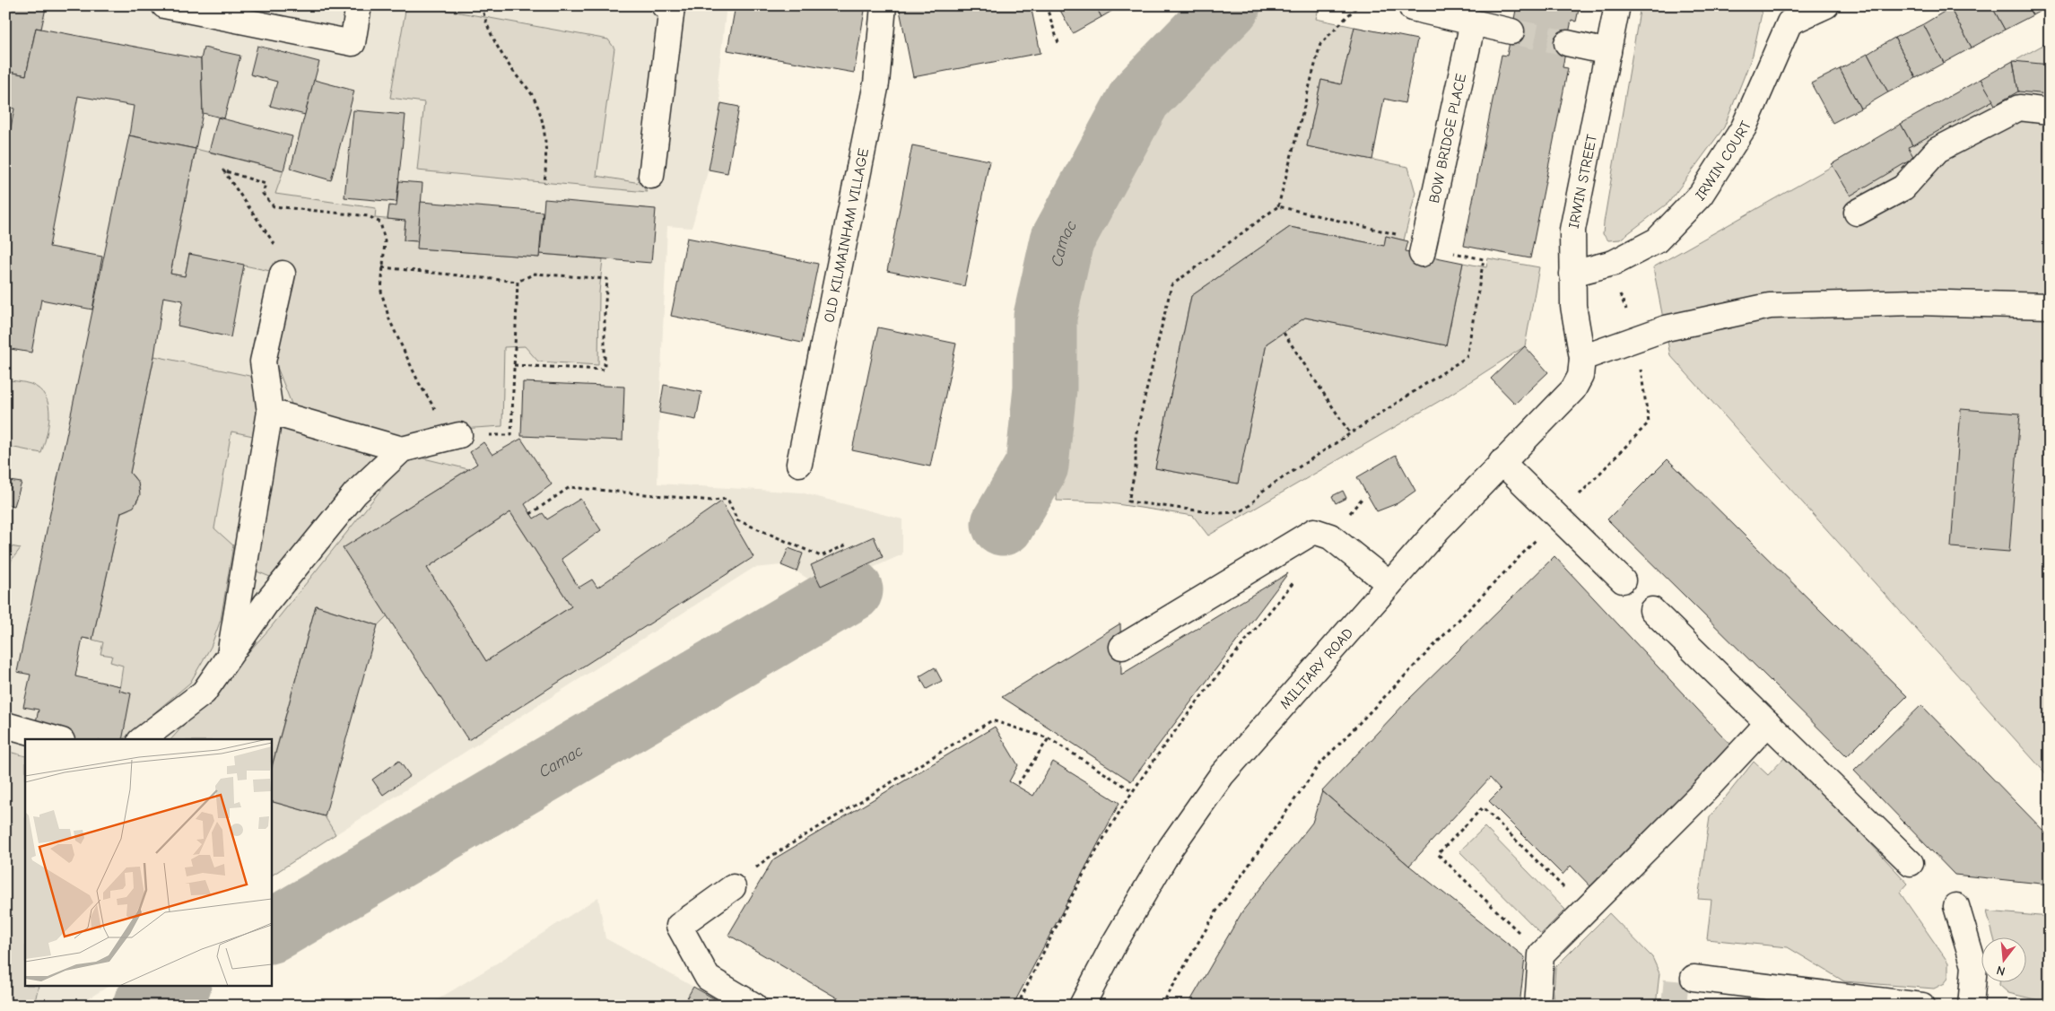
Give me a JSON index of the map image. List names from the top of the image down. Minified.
{"streets":{"street":["BOW BRIDGE PLACE","IRWIN COURT","IRWIN STREET","OLD KILMAINHAM VILLAGE","MILITARY ROAD"]},"crossings":[["IRWIN COURT","IRWIN STREET"],["IRWIN STREET","MILITARY ROAD"]],"water":["Camac"],"north":"bottom"}
